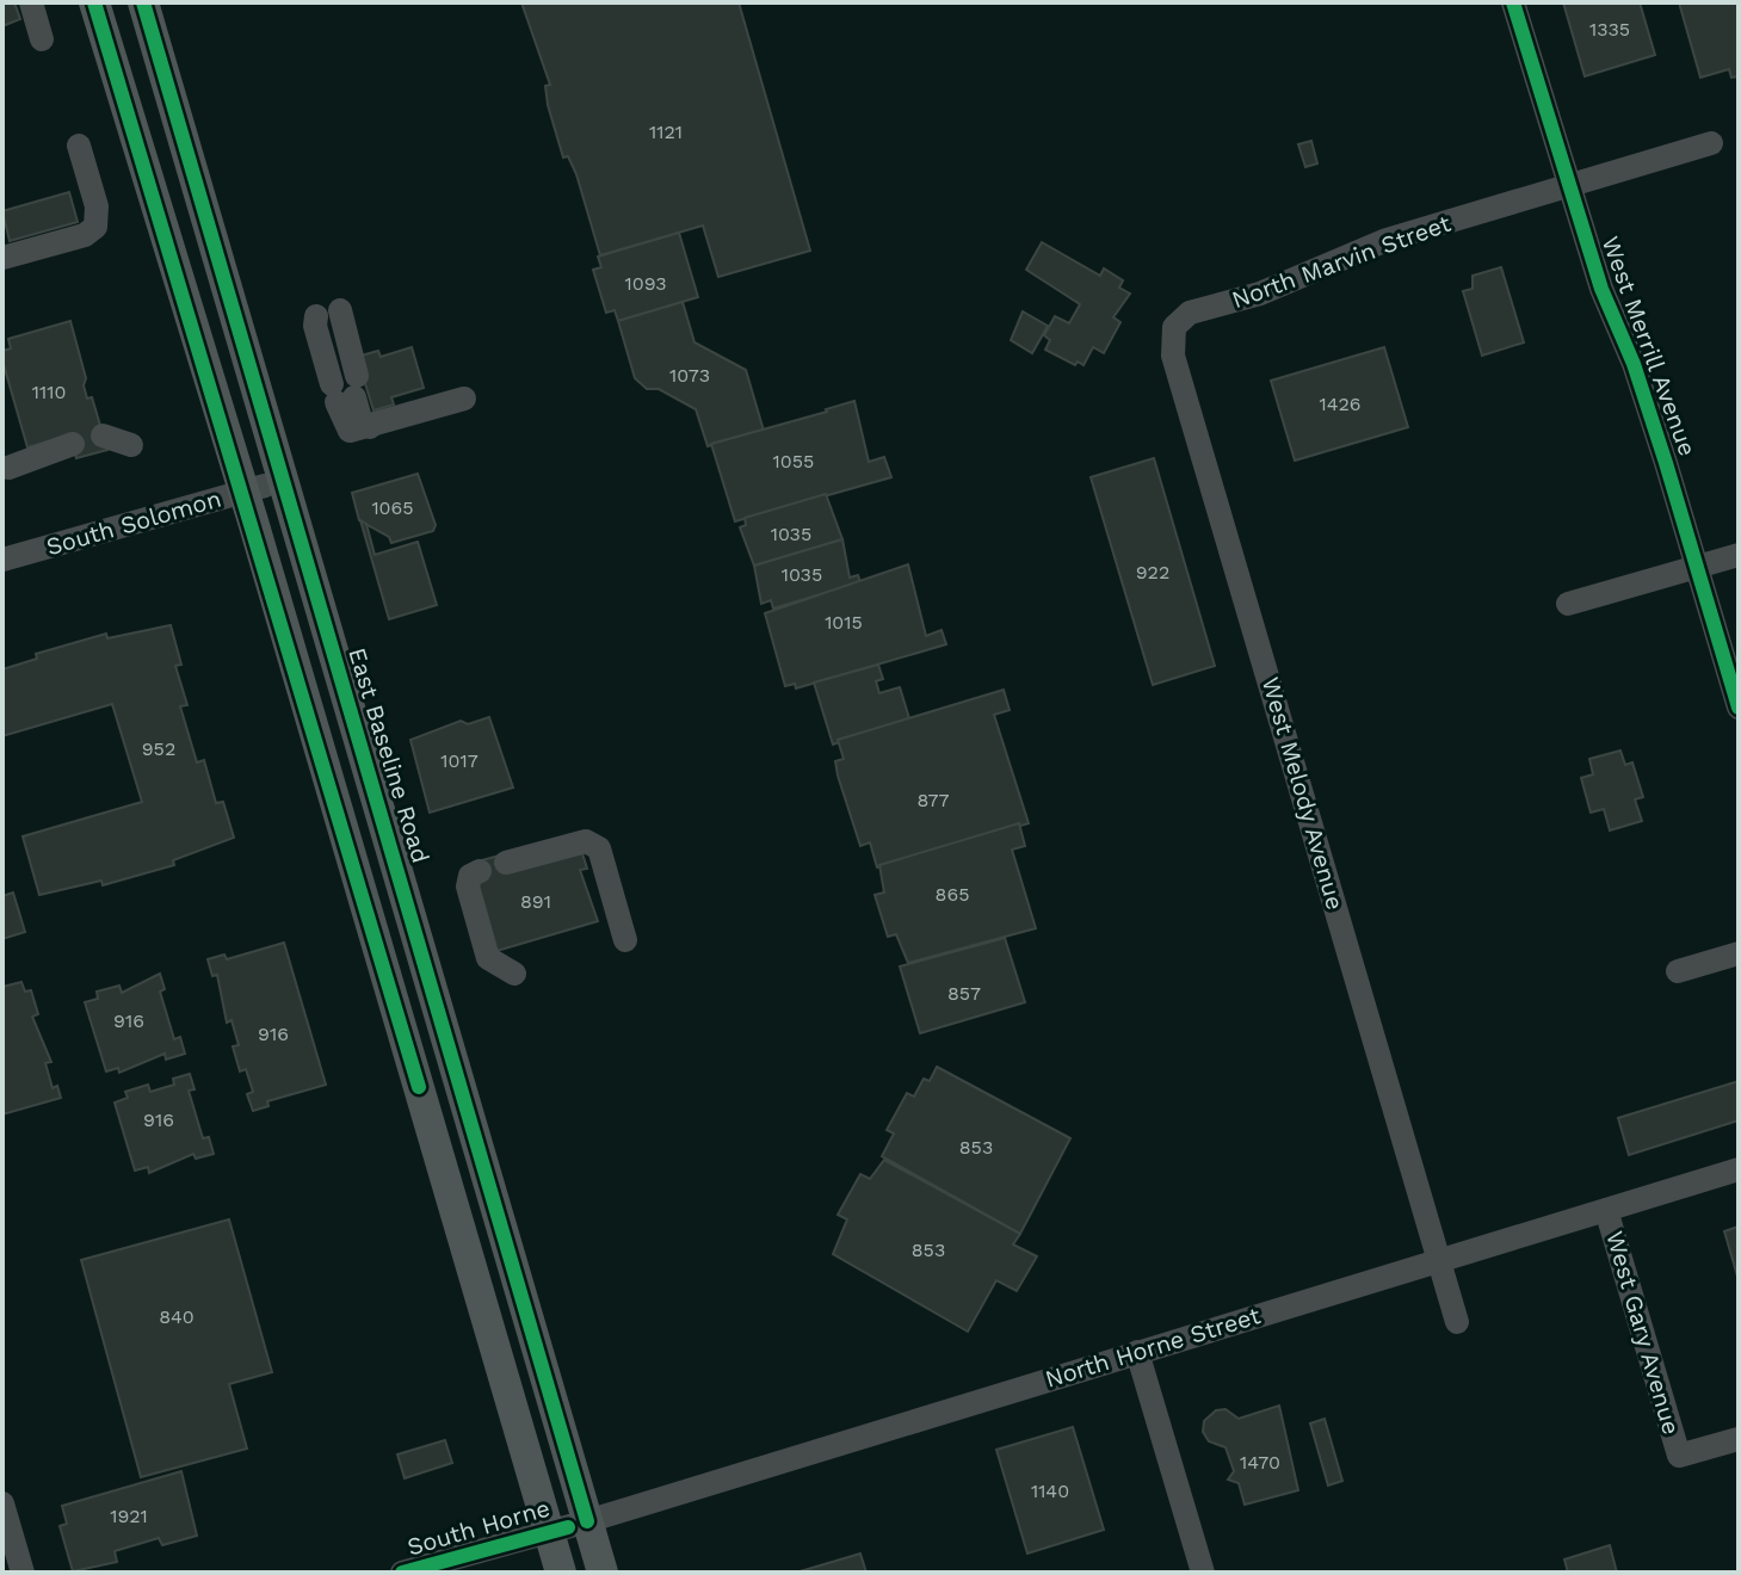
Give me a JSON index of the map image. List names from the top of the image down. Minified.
{"streets":{"main road":["East Baseline Road"],"street":["North Marvin Street","West Merrill Avenue","South Solomon","West Melody Avenue","West Gary Avenue","North Horne Street","South Horne"]},"crossings":[["North Marvin Street","West Merrill Avenue"],["North Marvin Street","West Melody Avenue"],["South Solomon","East Baseline Road"],["East Baseline Road","North Horne Street"],["East Baseline Road","South Horne"],["West Melody Avenue","North Horne Street"],["West Gary Avenue","North Horne Street"],["North Horne Street","South Horne"]],"house_numbers":["1335","1121","1093","1073","1110","1426","1055","1065","1035","922","1035","1015","952","1017","877","865","891","857","916","916","916","853","853","840","1470","1140","1921"]}
